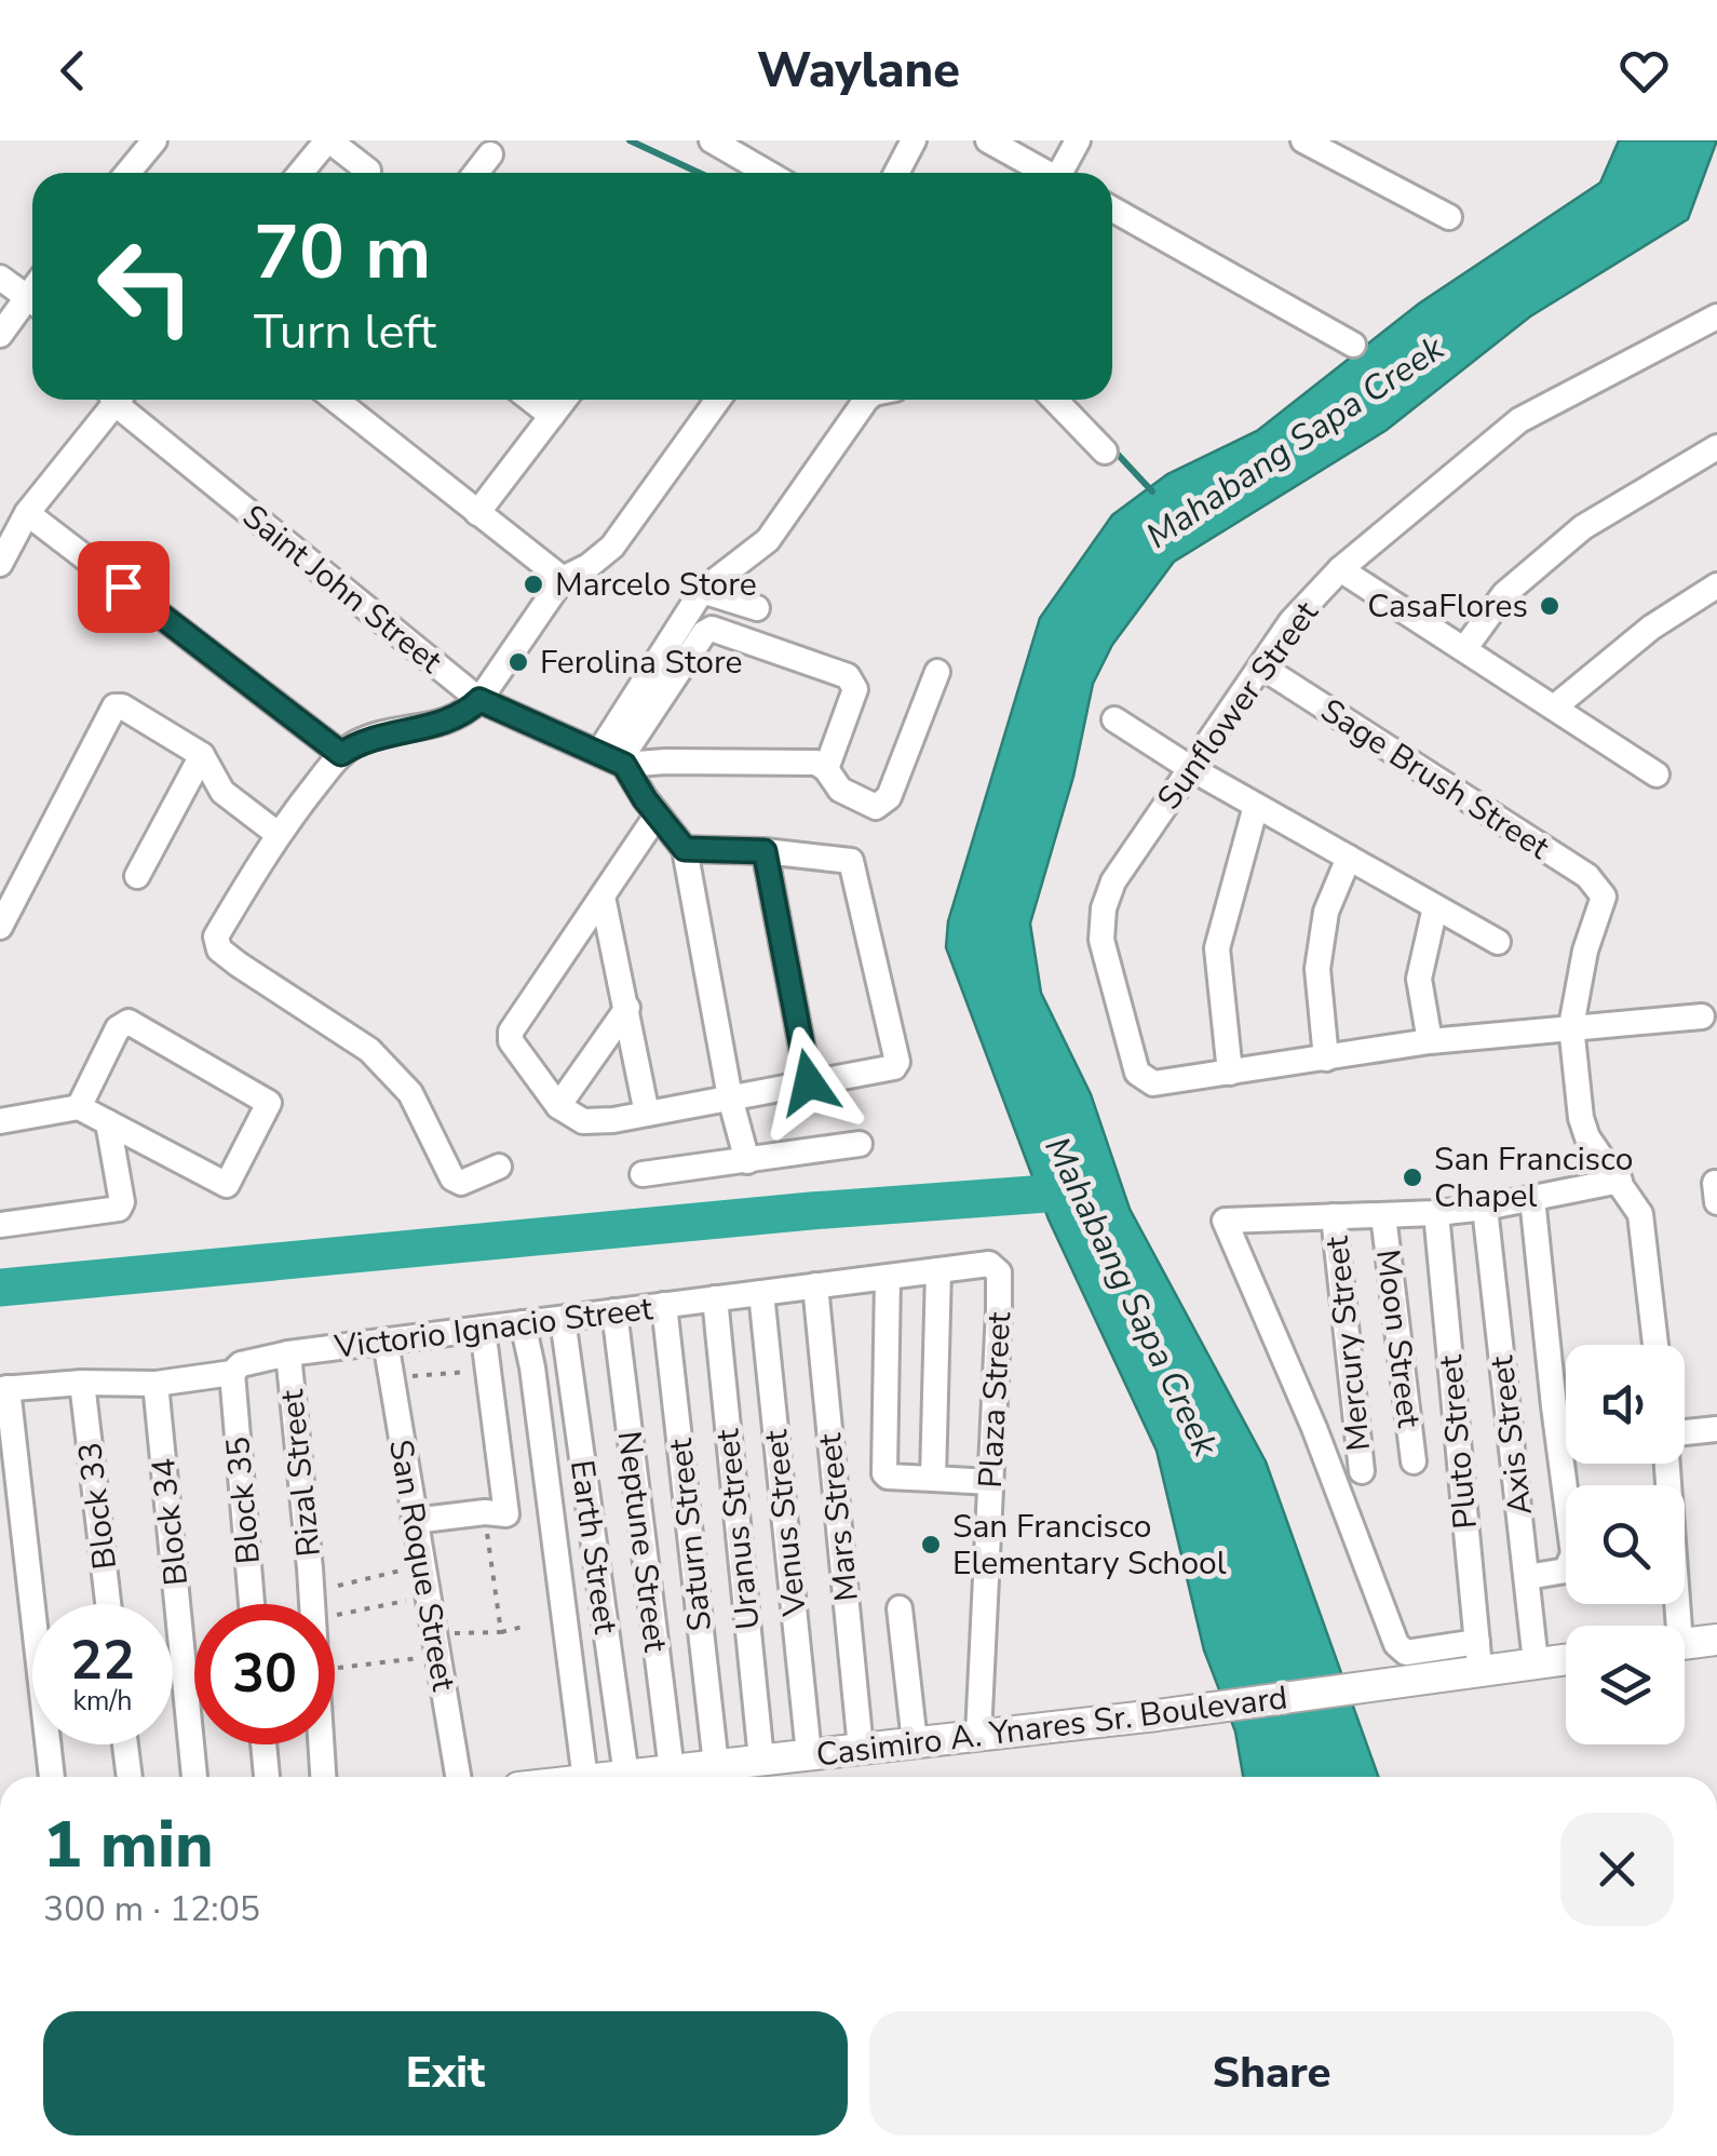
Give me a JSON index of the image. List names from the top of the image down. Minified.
{"streets":{"main road":["Casimiro A. Ynares Sr. Boulevard"],"street":["Saint John Street","Sunflower Street","Sage Brush Street","Victorio Ignacio Street","Moon Street","Mercury Street","Plaza Street","Axis Street","Pluto Street","Rizal Street","Block 35","Block 33","Mars Street","Block 34","Venus Street","Uranus Street","Saturn Street","Neptune Street","Earth Street","San Roque Street"]},"crossings":[["Sunflower Street","Sage Brush Street"],["Victorio Ignacio Street","Plaza Street"],["Victorio Ignacio Street","Rizal Street"],["Victorio Ignacio Street","Block 35"],["Victorio Ignacio Street","Block 33"],["Victorio Ignacio Street","Mars Street"],["Victorio Ignacio Street","Block 34"],["Victorio Ignacio Street","Venus Street"],["Victorio Ignacio Street","Uranus Street"],["Victorio Ignacio Street","Saturn Street"],["Victorio Ignacio Street","Neptune Street"],["Victorio Ignacio Street","Earth Street"],["Victorio Ignacio Street","San Roque Street"],["Plaza Street","Casimiro A. Ynares Sr. Boulevard"],["Axis Street","Casimiro A. Ynares Sr. Boulevard"],["Pluto Street","Casimiro A. Ynares Sr. Boulevard"],["Mars Street","Casimiro A. Ynares Sr. Boulevard"],["Venus Street","Casimiro A. Ynares Sr. Boulevard"],["Uranus Street","Casimiro A. Ynares Sr. Boulevard"],["Saturn Street","Casimiro A. Ynares Sr. Boulevard"],["Neptune Street","Casimiro A. Ynares Sr. Boulevard"],["Earth Street","Casimiro A. Ynares Sr. Boulevard"]],"water":["Mahabang Sapa Creek"],"places":["Marcelo Store","CasaFlores","Ferolina Store","San Francisco Chapel","San Francisco Elementary School"],"page":{"header":"Waylane","turn":["70 m","Turn left"],"speed":"22 km/h","limit":"30","heading":["1 min","300 m · 12:05"],"buttons":["Exit","Share"]}}
